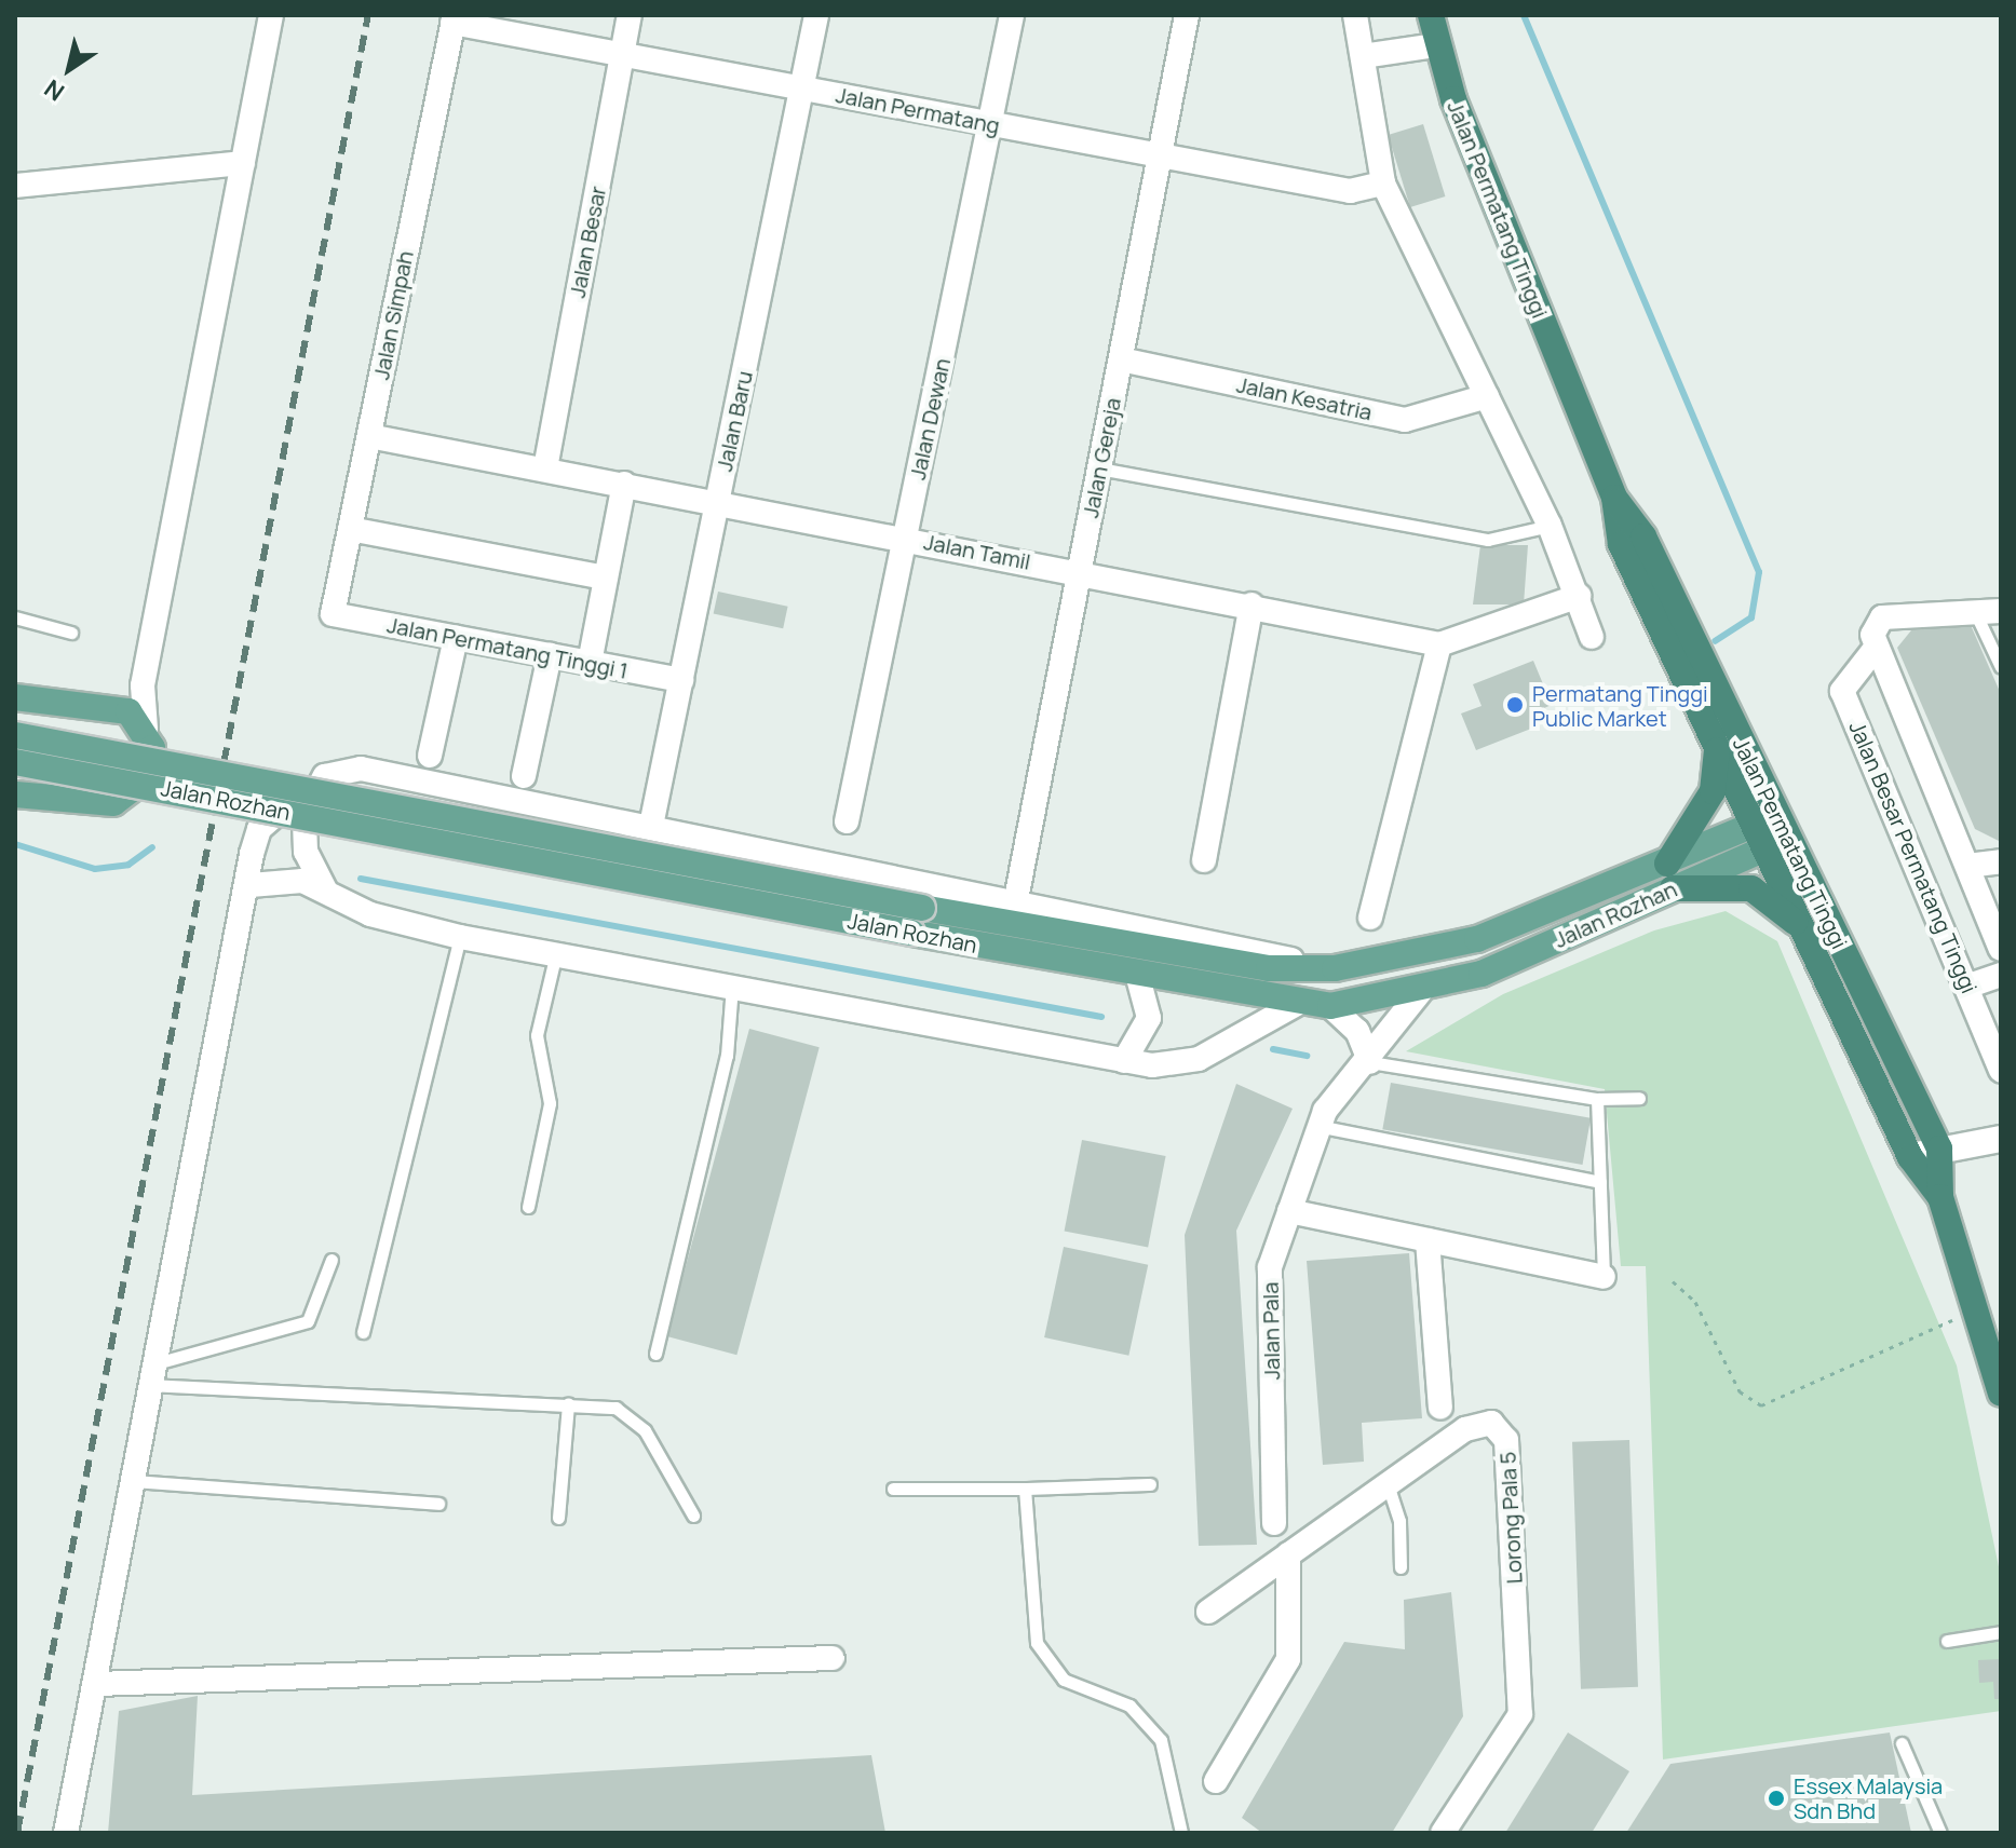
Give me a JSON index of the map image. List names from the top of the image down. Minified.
{"streets":{"highway":["Jalan Permatang Tinggi"],"main road":["Jalan Rozhan"],"street":["Jalan Permatang","Jalan Besar","Jalan Simpah","Jalan Kesatria","Jalan Dewan","Jalan Baru","Jalan Gereja","Jalan Tamil","Jalan Permatang Tinggi 1","Jalan Besar Permatang Tinggi","Jalan Pala","Lorong Pala 5"]},"crossings":[["Jalan Permatang","Jalan Besar"],["Jalan Permatang","Jalan Simpah"],["Jalan Permatang","Jalan Dewan"],["Jalan Permatang","Jalan Baru"],["Jalan Permatang","Jalan Gereja"],["Jalan Permatang Tinggi","Jalan Rozhan"],["Jalan Besar","Jalan Tamil"],["Jalan Simpah","Jalan Tamil"],["Jalan Simpah","Jalan Permatang Tinggi 1"],["Jalan Kesatria","Jalan Gereja"],["Jalan Dewan","Jalan Tamil"],["Jalan Baru","Jalan Tamil"],["Jalan Baru","Jalan Permatang Tinggi 1"],["Jalan Gereja","Jalan Tamil"],["Jalan Rozhan","Jalan Pala"]],"places":["Permatang Tinggi Public Market","Essex Malaysia Sdn Bhd"],"north":"bottom left"}
